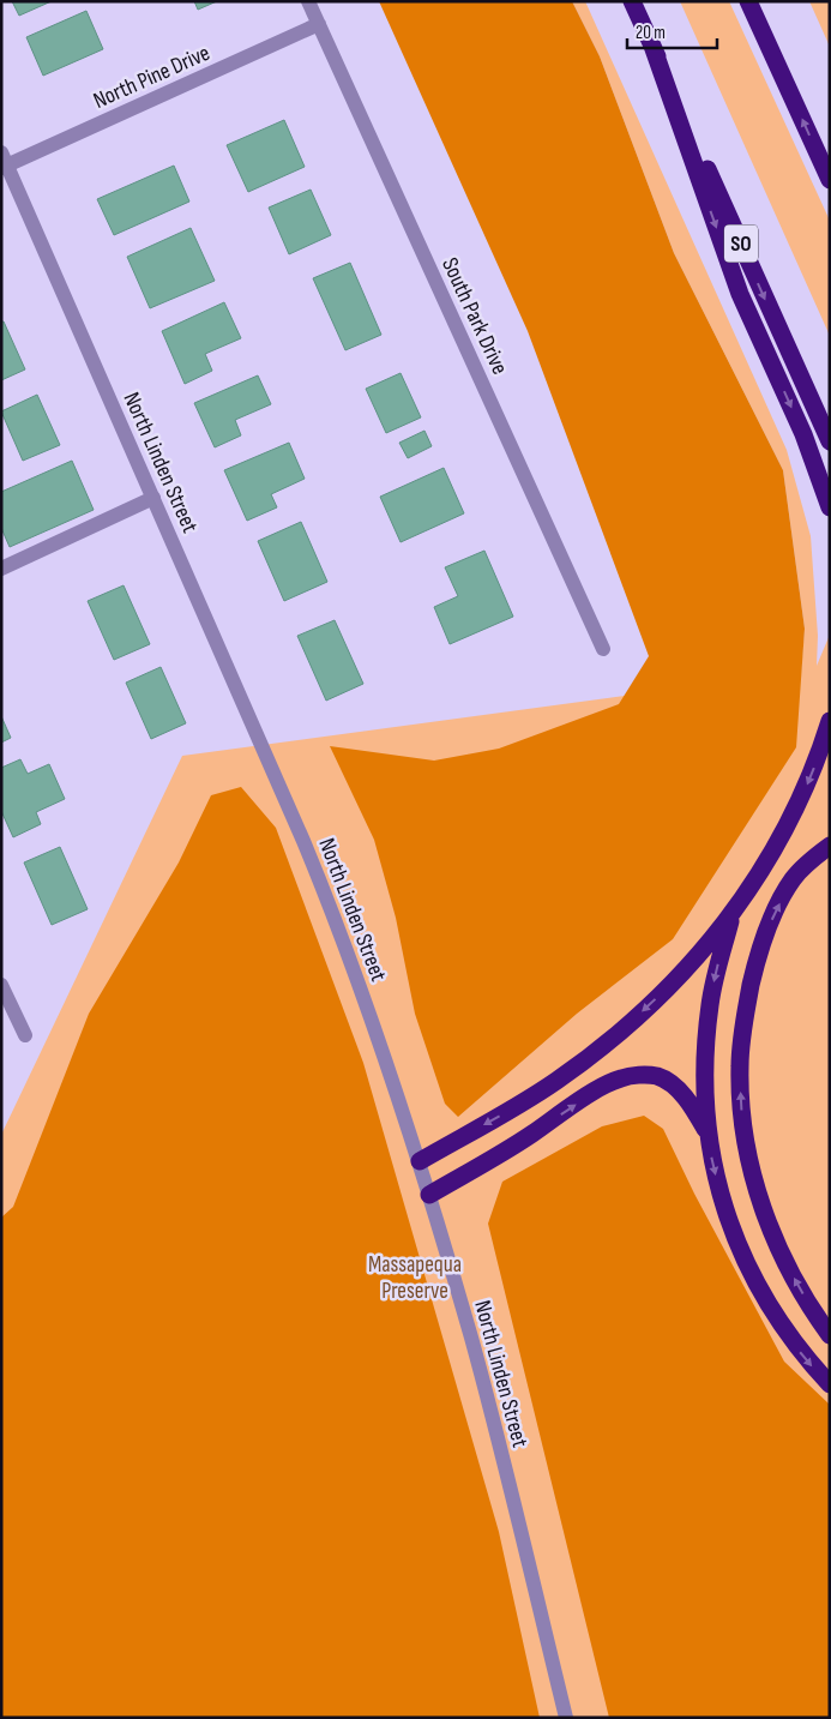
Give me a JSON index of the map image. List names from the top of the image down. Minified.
{"streets":{"highway":["SO"],"street":["North Pine Drive","South Park Drive","North Linden Street"]},"crossings":[["North Pine Drive","South Park Drive"],["North Pine Drive","North Linden Street"]],"parks":["Massapequa Preserve"],"scale_bar":"20 m"}
